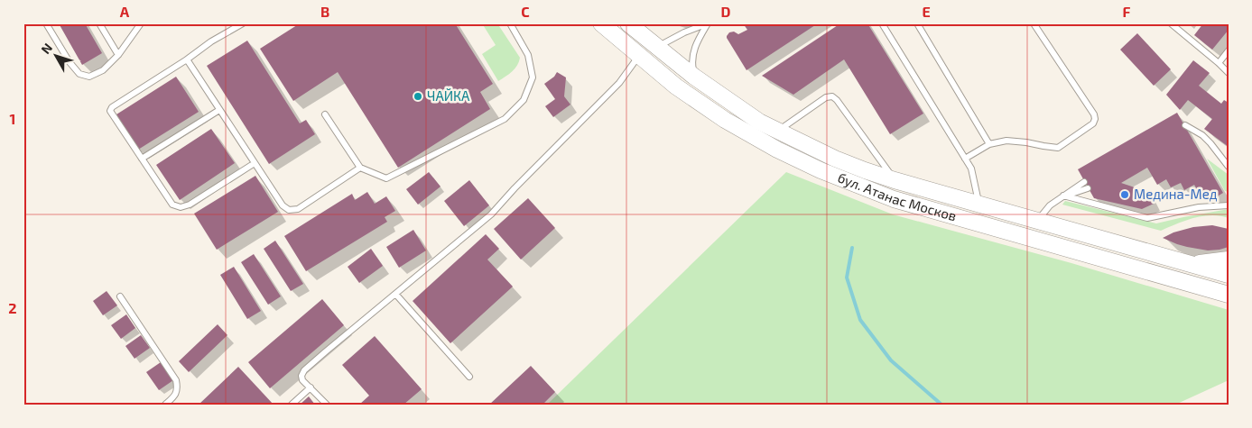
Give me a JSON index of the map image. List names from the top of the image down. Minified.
{"streets":{"main road":["бул. Атанас Москов"]},"places":["ЧАЙКА","Медина-Мед"],"north":"top left","grid":{"columns":["A","B","C","D","E","F"],"rows":["1","2"]}}
